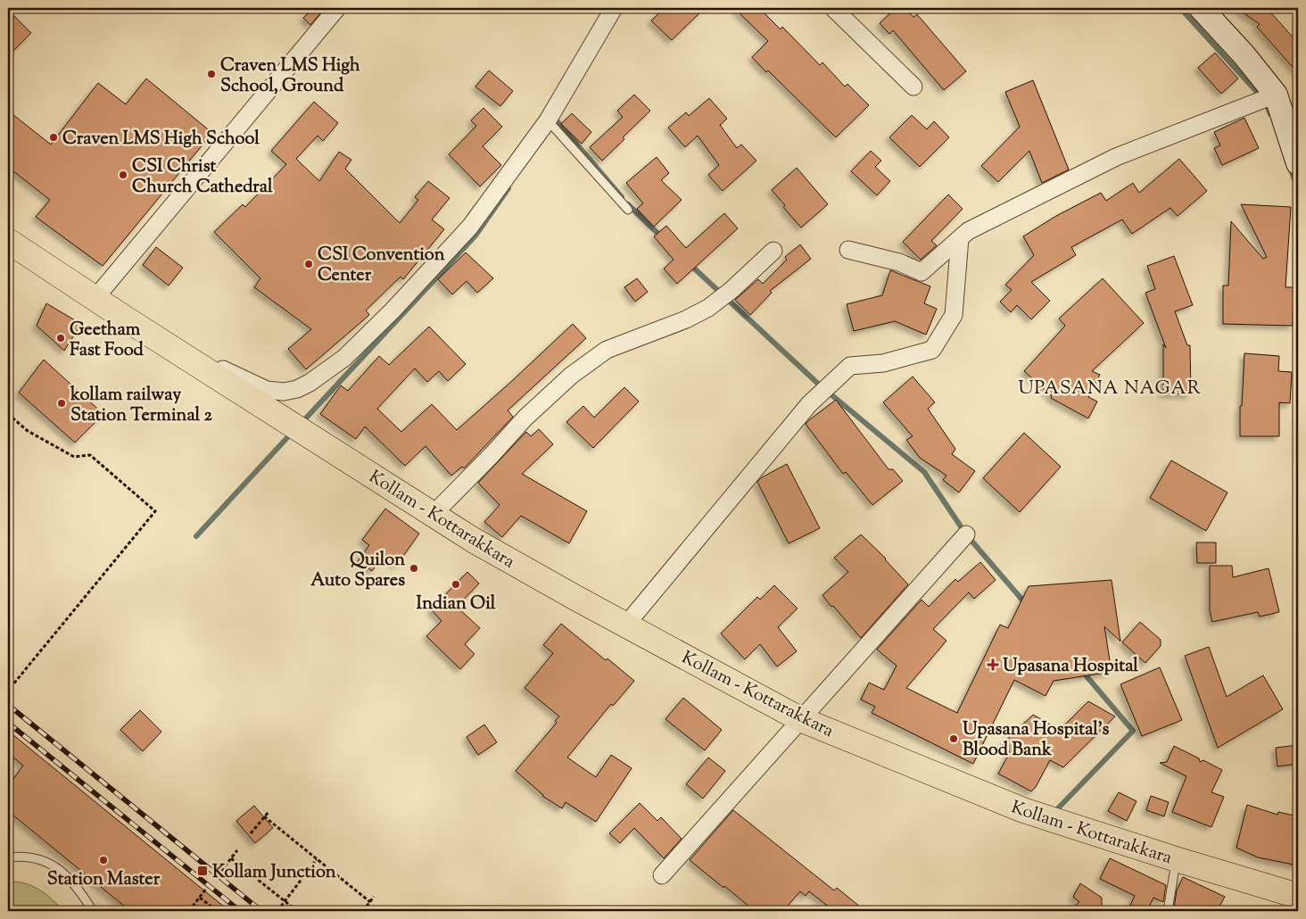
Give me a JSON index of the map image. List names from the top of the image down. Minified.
{"streets":{"main road":["Kollam - Kottarakkara"]},"districts":["UPASANA NAGAR"],"places":{"other":["Craven LMS High School, Ground","Craven LMS High School","CSI Christ Church Cathedral","CSI Convention Center","Geetham Fast Food","kollam railway Station Terminal 2","Quilon Auto Spares","Indian Oil","Upasana Hospital's Blood Bank","Station Master"],"health":["Upasana Hospital"],"transit":["Kollam Junction"]}}
